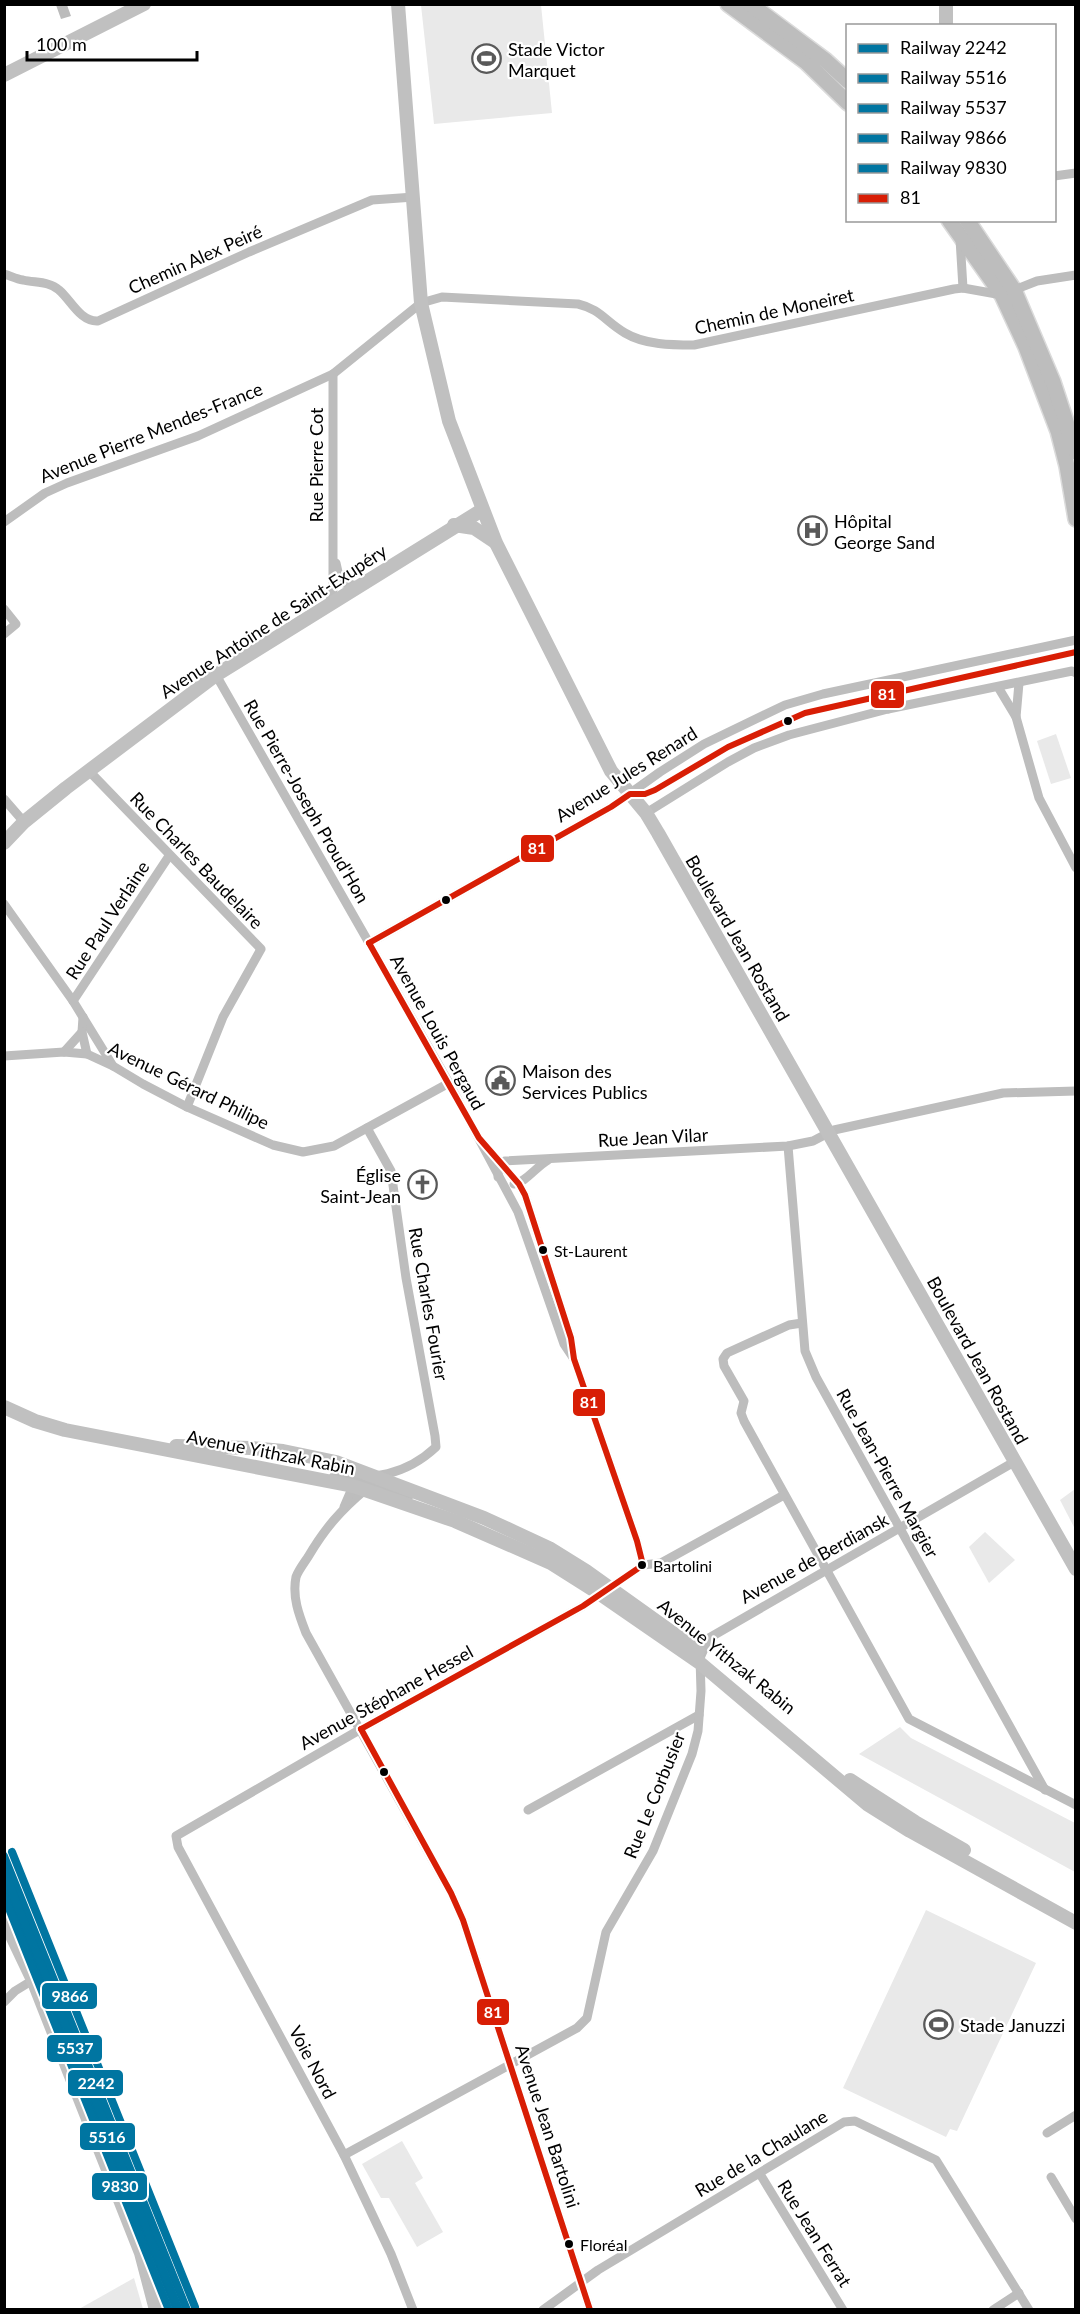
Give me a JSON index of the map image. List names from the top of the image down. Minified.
{"streets":{"street":["Chemin Alex Peiré","Chemin de Moneiret","Avenue Pierre Mendes-France","Rue Pierre Cot","Avenue Antoine de Saint-Exupéry","Avenue Jules Renard","Rue Pierre-Joseph Proud'Hon","Rue Charles Baudelaire","Rue Paul Verlaine","Boulevard Jean Rostand","Avenue Louis Pergaud","Avenue Gérard Philipe","Rue Jean Vilar","Rue Charles Fourier","Avenue Yithzak Rabin","Rue Jean-Pierre Margier","Avenue de Berdiansk","Avenue Stéphane Hessel","Rue Le Corbusier","Voie Nord","Avenue Jean Bartolini","Rue de la Chaulane","Rue Jean Ferrat"]},"crossings":[["Chemin de Moneiret","Avenue Pierre Mendes-France"],["Chemin de Moneiret","Boulevard Jean Rostand"],["Avenue Pierre Mendes-France","Rue Pierre Cot"],["Avenue Pierre Mendes-France","Boulevard Jean Rostand"],["Rue Pierre Cot","Avenue Antoine de Saint-Exupéry"],["Avenue Antoine de Saint-Exupéry","Rue Pierre-Joseph Proud'Hon"],["Avenue Antoine de Saint-Exupéry","Rue Charles Baudelaire"],["Avenue Antoine de Saint-Exupéry","Boulevard Jean Rostand"],["Avenue Jules Renard","Rue Pierre-Joseph Proud'Hon"],["Avenue Jules Renard","Boulevard Jean Rostand"],["Avenue Jules Renard","Avenue Louis Pergaud"],["Rue Pierre-Joseph Proud'Hon","Avenue Louis Pergaud"],["Rue Charles Baudelaire","Rue Paul Verlaine"],["Rue Charles Baudelaire","Avenue Gérard Philipe"],["Boulevard Jean Rostand","Rue Jean Vilar"],["Boulevard Jean Rostand","Avenue de Berdiansk"],["Avenue Louis Pergaud","Avenue Gérard Philipe"],["Avenue Louis Pergaud","Rue Jean Vilar"],["Avenue Gérard Philipe","Rue Charles Fourier"],["Rue Jean Vilar","Rue Jean-Pierre Margier"],["Rue Charles Fourier","Avenue Yithzak Rabin"],["Avenue Yithzak Rabin","Avenue de Berdiansk"],["Avenue Yithzak Rabin","Avenue Stéphane Hessel"],["Avenue Yithzak Rabin","Rue Le Corbusier"],["Rue Jean-Pierre Margier","Avenue de Berdiansk"],["Avenue de Berdiansk","Rue Le Corbusier"],["Avenue Stéphane Hessel","Voie Nord"],["Avenue Stéphane Hessel","Avenue Jean Bartolini"],["Rue Le Corbusier","Voie Nord"],["Rue Le Corbusier","Avenue Jean Bartolini"],["Avenue Jean Bartolini","Rue de la Chaulane"],["Rue de la Chaulane","Rue Jean Ferrat"]],"places":{"sports":["Stade Victor Marquet","Stade Januzzi"],"hospital":["Hôpital George Sand"],"public building":["Maison des Services Publics"],"church":["Église Saint-Jean"],"other":["St-Laurent","Bartolini","Floréal"]},"lines":["transit line 81","rail line 9866","rail line 2242","rail line 5537","rail line 5516","rail line 9830"],"legend":["Railway 2242","Railway 5516","Railway 5537","Railway 9866","Railway 9830","81"],"scale_bar":"100 m"}
